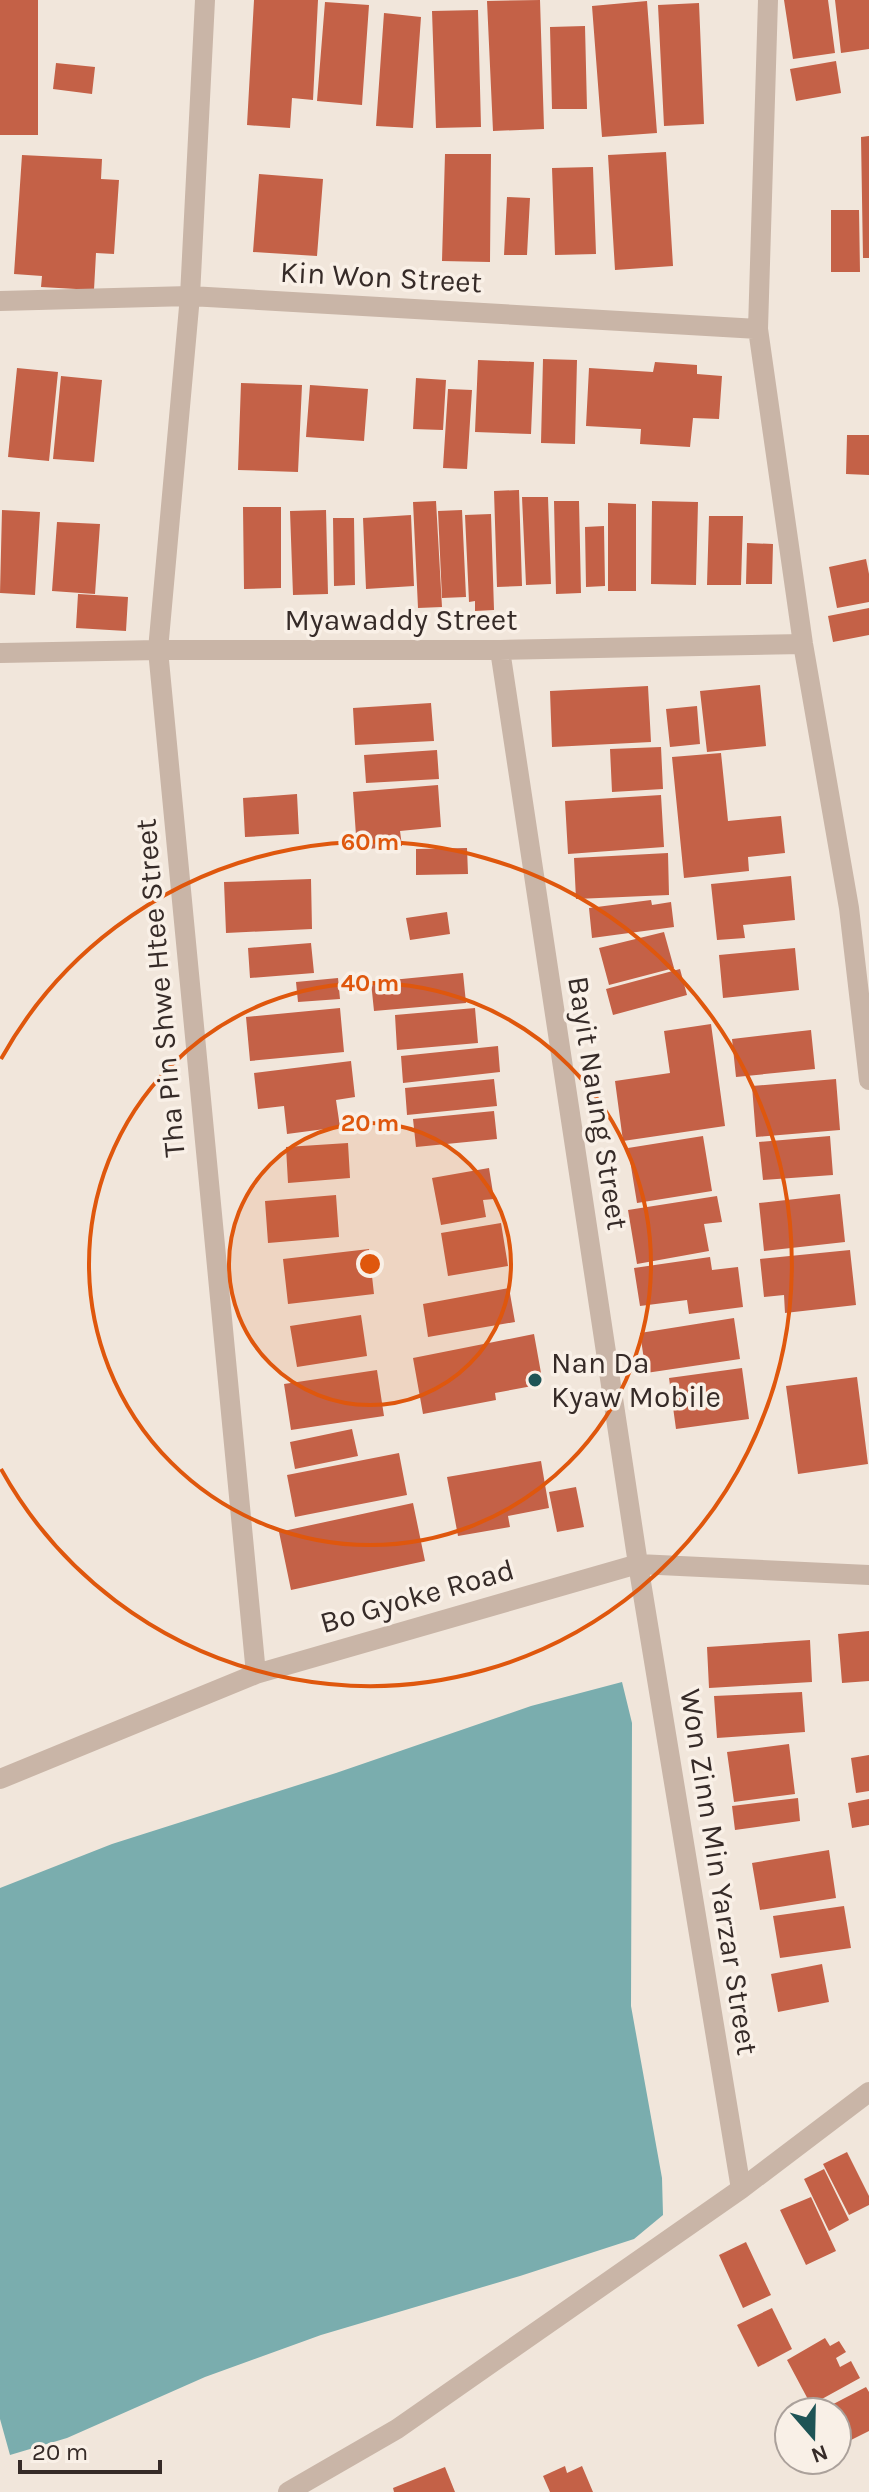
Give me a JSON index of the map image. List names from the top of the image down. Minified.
{"streets":{"street":["Kin Won Street","Myawaddy Street","Tha Pin Shwe Htee Street","Bayit Naung Street","Bo Gyoke Road","Won Zinn Min Yarzar Street"]},"crossings":[["Kin Won Street","Tha Pin Shwe Htee Street"],["Myawaddy Street","Tha Pin Shwe Htee Street"],["Myawaddy Street","Bayit Naung Street"],["Tha Pin Shwe Htee Street","Bo Gyoke Road"],["Bayit Naung Street","Bo Gyoke Road"],["Bayit Naung Street","Won Zinn Min Yarzar Street"],["Bo Gyoke Road","Won Zinn Min Yarzar Street"]],"places":["Nan Da Kyaw Mobile"],"scale_bar":"20 m","north":"bottom","rings":["60 m","40 m","20 m"]}
